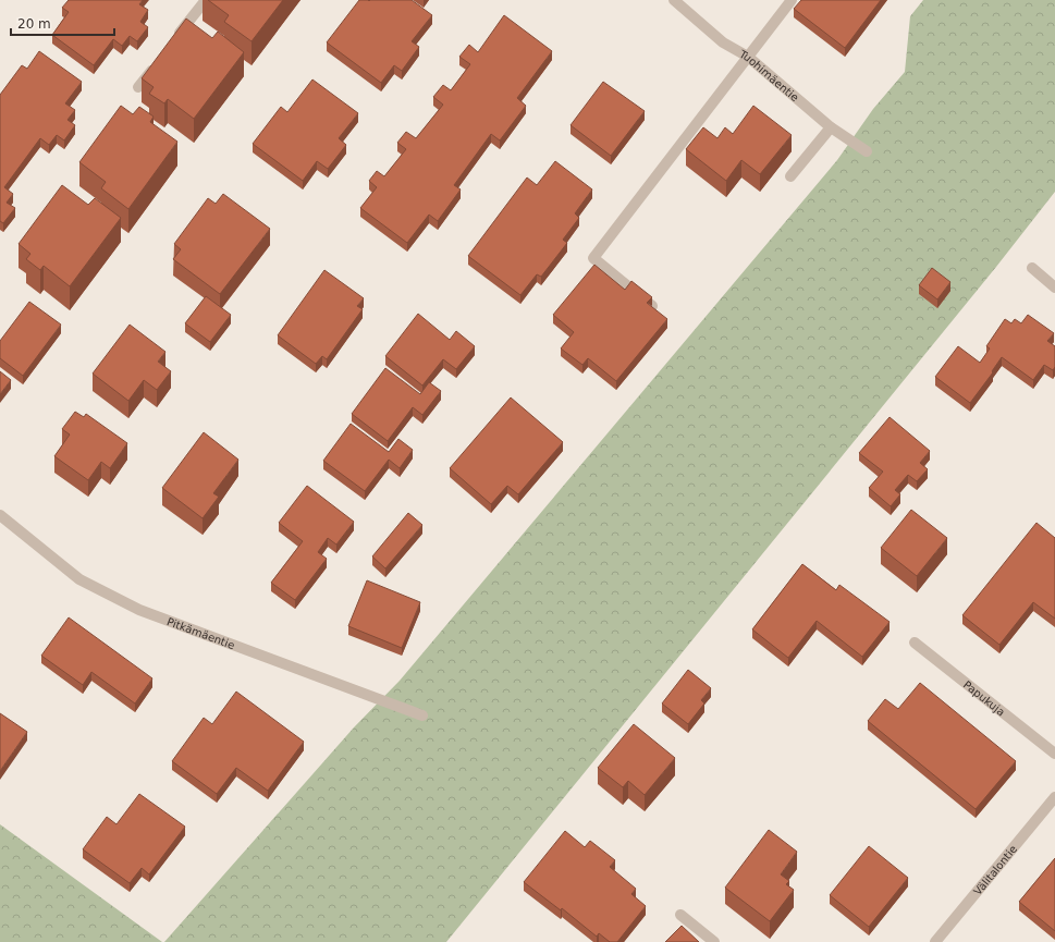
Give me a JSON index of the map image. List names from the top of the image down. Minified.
{"streets":{"street":["Tuohimäentie","Pitkämäentie","Papukuja","Välitalontie"]},"scale_bar":"20 m"}
